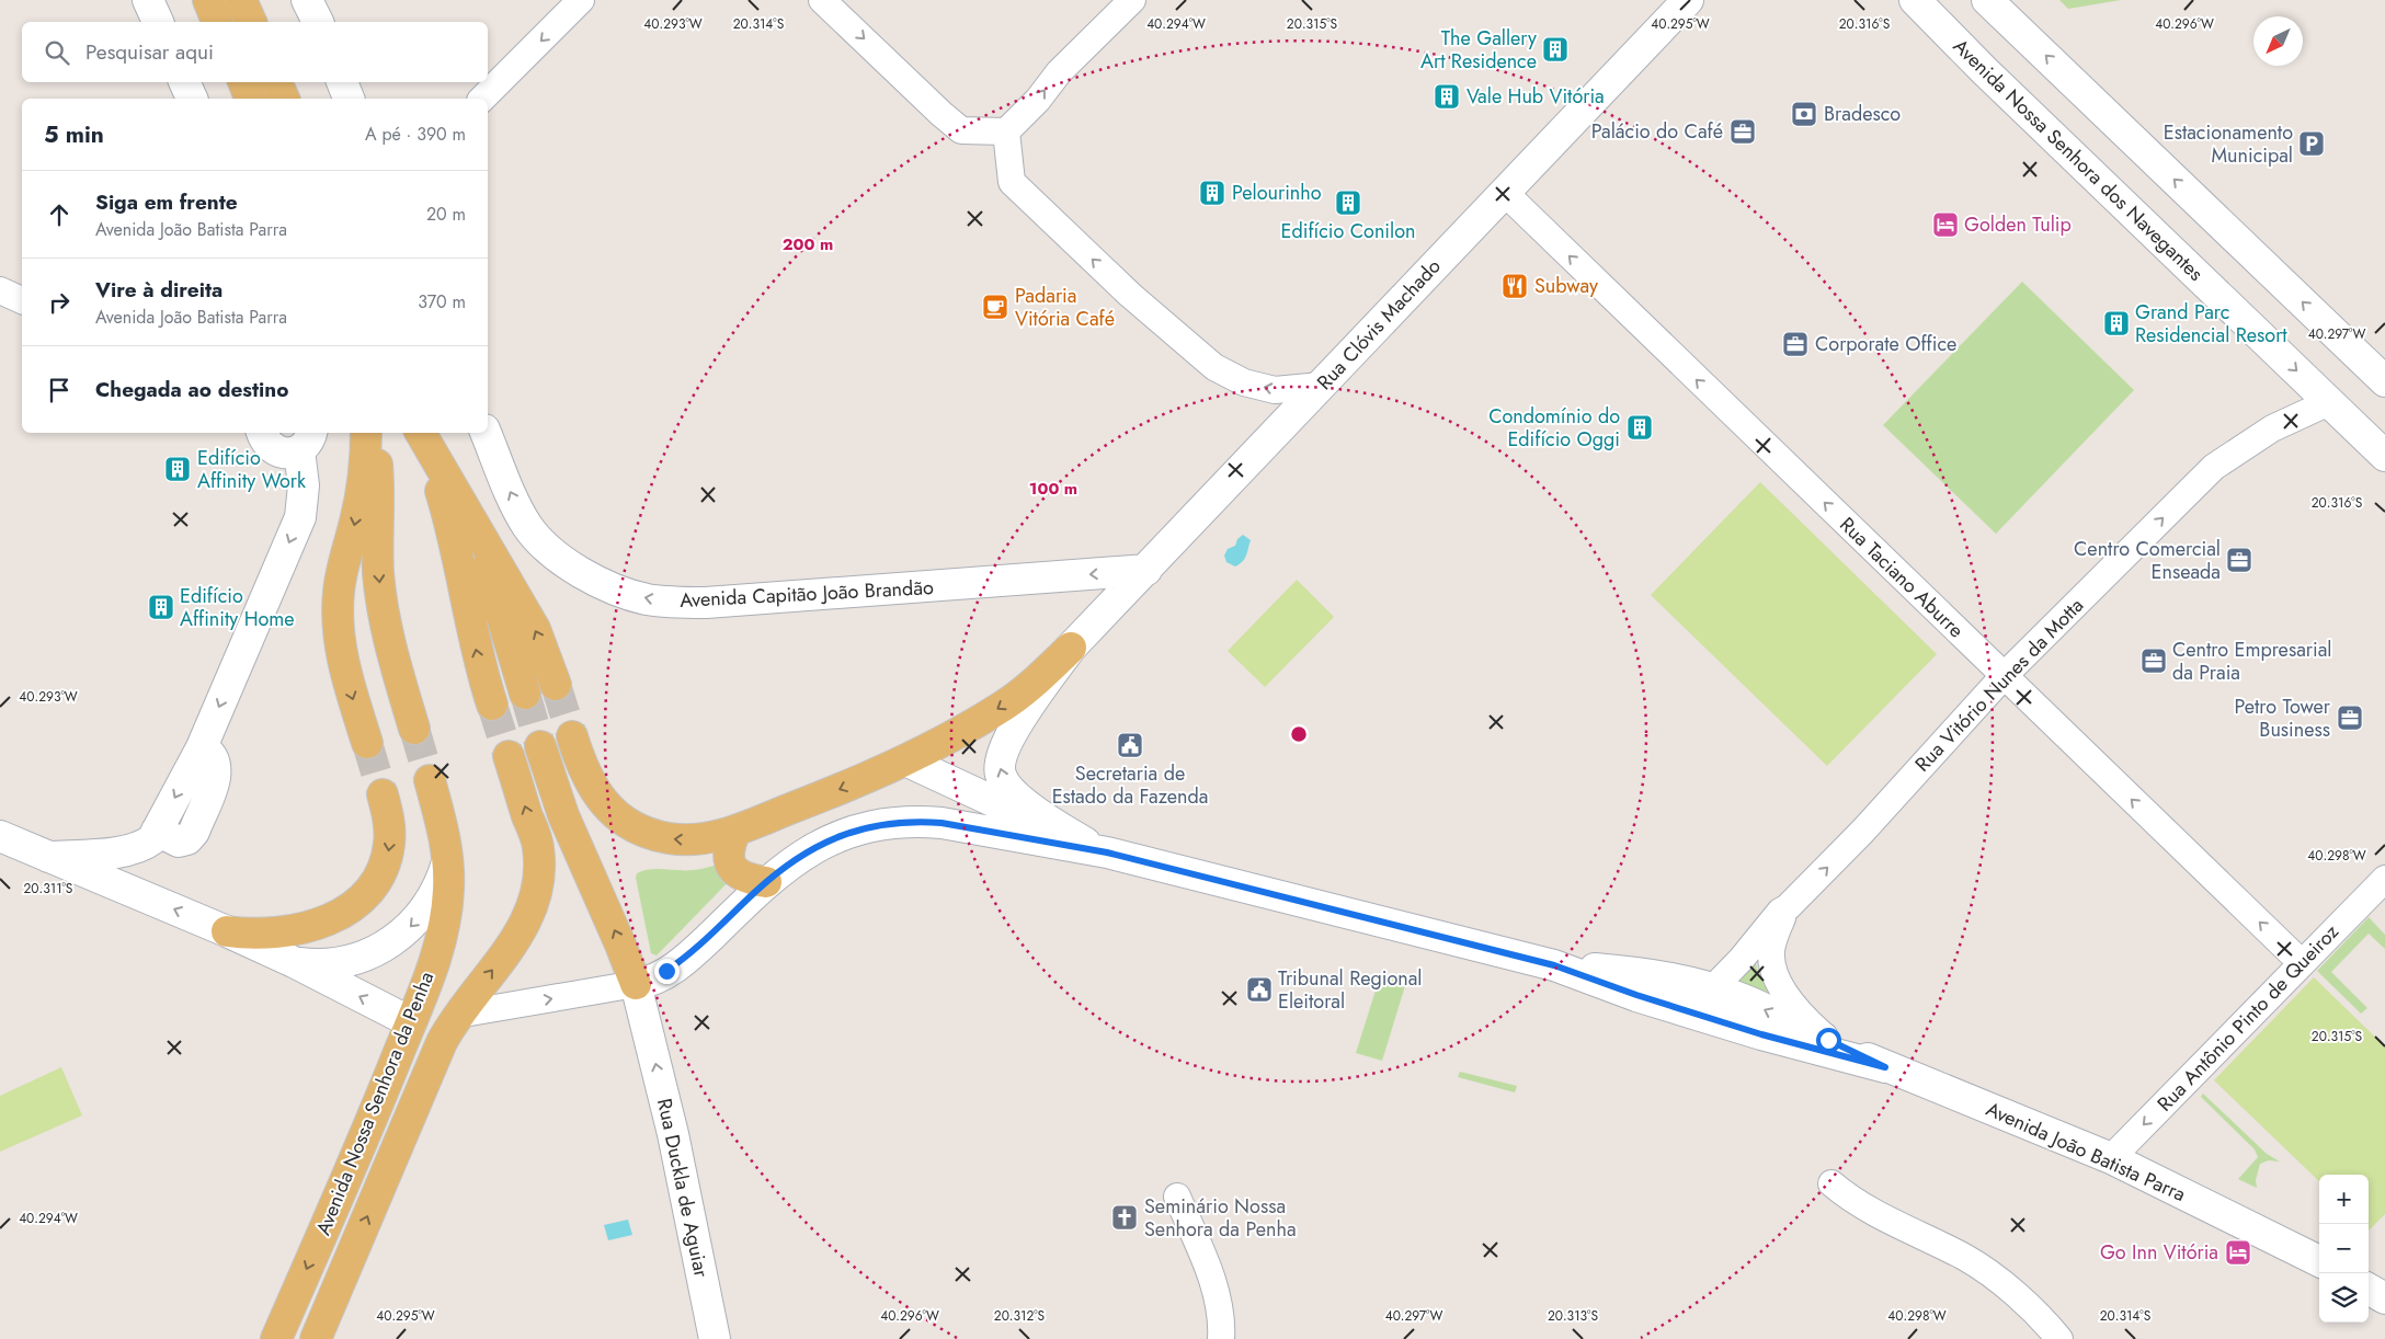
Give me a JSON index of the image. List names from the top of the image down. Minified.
{"streets":{"main road":["Avenida Nossa Senhora dos Navegantes","Rua Clóvis Machado","Avenida Capitão João Brandão","Avenida Nossa Senhora da Penha","Avenida João Batista Parra","Rua Duckla de Aguiar"],"street":["Rua Taciano Aburre","Rua Vitório Nunes da Motta","Rua Antônio Pinto de Queiroz"]},"crossings":[["Avenida Nossa Senhora dos Navegantes","Rua Vitório Nunes da Motta"],["Rua Clóvis Machado","Rua Taciano Aburre"],["Rua Clóvis Machado","Avenida Capitão João Brandão"],["Rua Clóvis Machado","Avenida João Batista Parra"],["Rua Taciano Aburre","Rua Vitório Nunes da Motta"],["Rua Taciano Aburre","Rua Antônio Pinto de Queiroz"],["Rua Vitório Nunes da Motta","Avenida João Batista Parra"],["Rua Antônio Pinto de Queiroz","Avenida João Batista Parra"],["Avenida João Batista Parra","Rua Duckla de Aguiar"]],"one_way":["Rua Taciano Aburre","Avenida Capitão João Brandão","Rua Vitório Nunes da Motta","Rua Antônio Pinto de Queiroz","Rua Duckla de Aguiar"],"places":{"building":["The Gallery Art Residence","Vale Hub Vitória","Pelourinho","Edifício Conilon","Grand Parc Residencial Resort","Condomínio do Edifício Oggi","Edifício Affinity Work","Edifício Affinity Home"],"bank":["Bradesco"],"office":["Palácio do Café","Corporate Office","Centro Comercial Enseada","Centro Empresarial da Praia","Petro Tower Business"],"parking":["Estacionamento Municipal"],"hotel":["Golden Tulip","Go Inn Vitória"],"restaurant":["Subway"],"cafe":["Padaria Vitória Café"],"public building":["Secretaria de Estado da Fazenda","Tribunal Regional Eleitoral"],"church":["Seminário Nossa Senhora da Penha"]},"north":"bottom left","page":{"search":"Pesquisar aqui","heading":["5 min","A pé · 390 m"],"list":[["Siga em frente","Avenida João Batista Parra","20 m"],["Vire à direita","Avenida João Batista Parra","370 m"],"Chegada ao destino"],"map_buttons":["+","−"]},"coordinates":["20.314°S","20.315°S","20.316°S","40.293°W","40.294°W","40.295°W","40.296°W","40.297°W","40.298°W","20.311°S","20.312°S","20.313°S"],"rings":["200 m","100 m"]}
